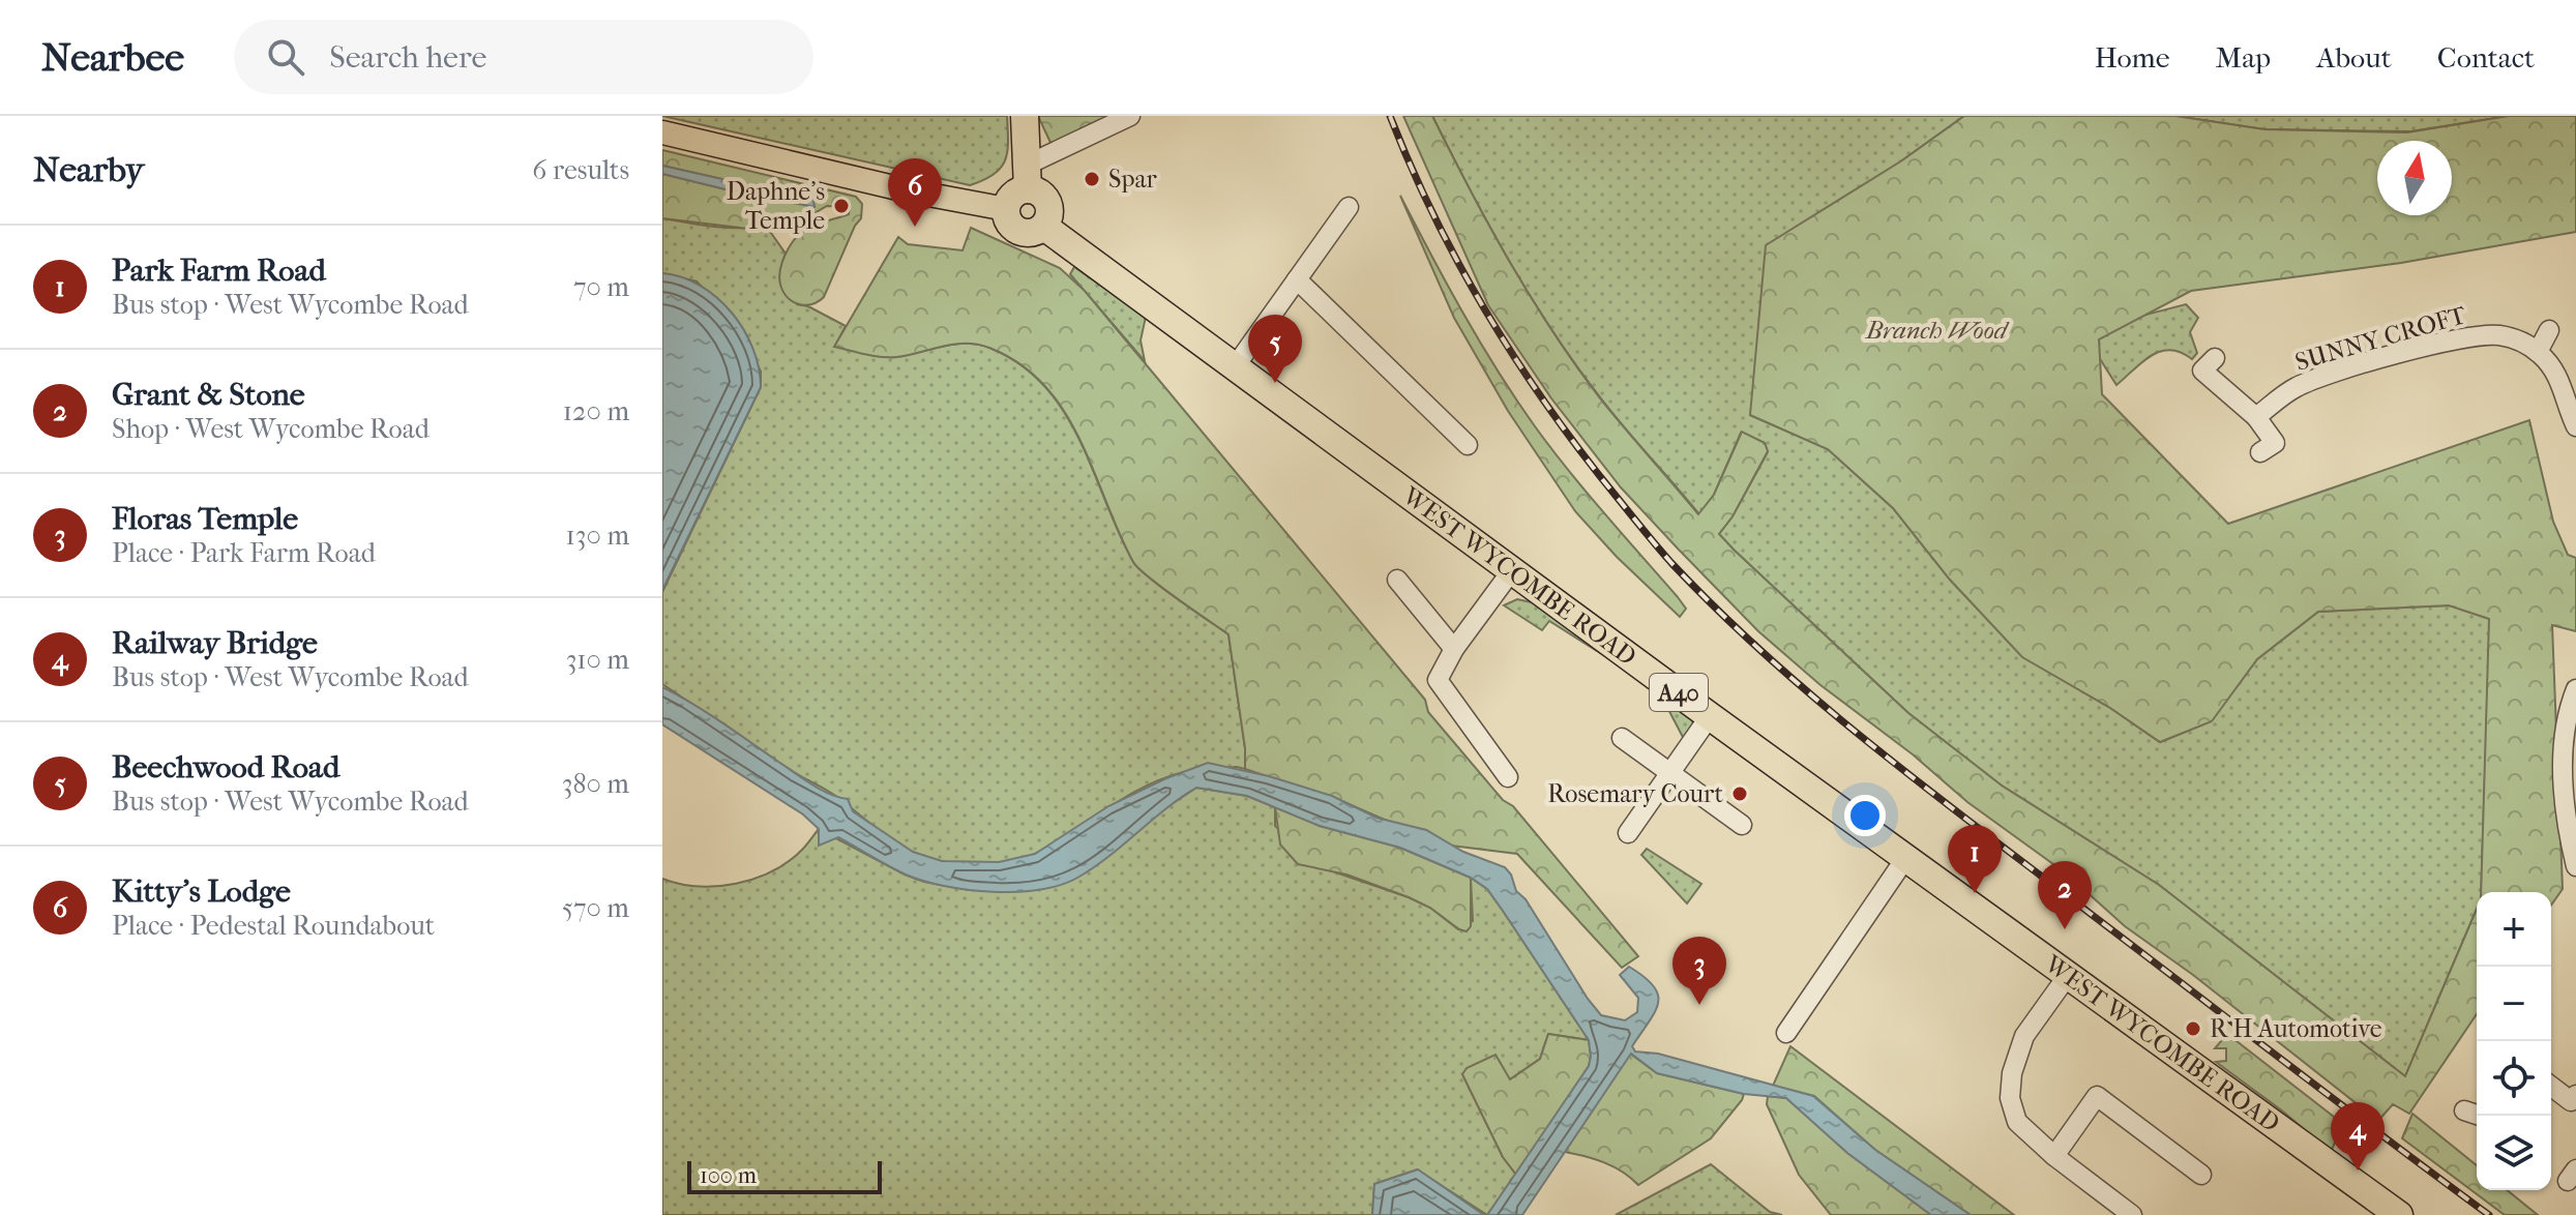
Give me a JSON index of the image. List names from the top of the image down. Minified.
{"streets":{"highway":["WEST WYCOMBE ROAD","A40"],"street":["SUNNY CROFT"]},"crossings":[["WEST WYCOMBE ROAD","A40"]],"parks":["Branch Wood"],"places":["Spar","Daphne's Temple","Rosemary Court","R H Automotive"],"scale_bar":"100 m","north":"top","page":{"header":"Nearbee","search":"Search here","nav":["Home","Map","About","Contact"],"heading":["Nearby","6 results"],"pins":["6","5","1","2","3","4"],"list":[{"mark":"1","name":"Park Farm Road","note":"Bus stop · West Wycombe Road","value":"70 m"},{"mark":"2","name":"Grant & Stone","note":"Shop · West Wycombe Road","value":"120 m"},{"mark":"3","name":"Floras Temple","note":"Place · Park Farm Road","value":"130 m"},{"mark":"4","name":"Railway Bridge","note":"Bus stop · West Wycombe Road","value":"310 m"},{"mark":"5","name":"Beechwood Road","note":"Bus stop · West Wycombe Road","value":"380 m"},{"mark":"6","name":"Kitty's Lodge","note":"Place · Pedestal Roundabout","value":"570 m"}],"map_buttons":["+","−"],"scale":"100 m"}}
